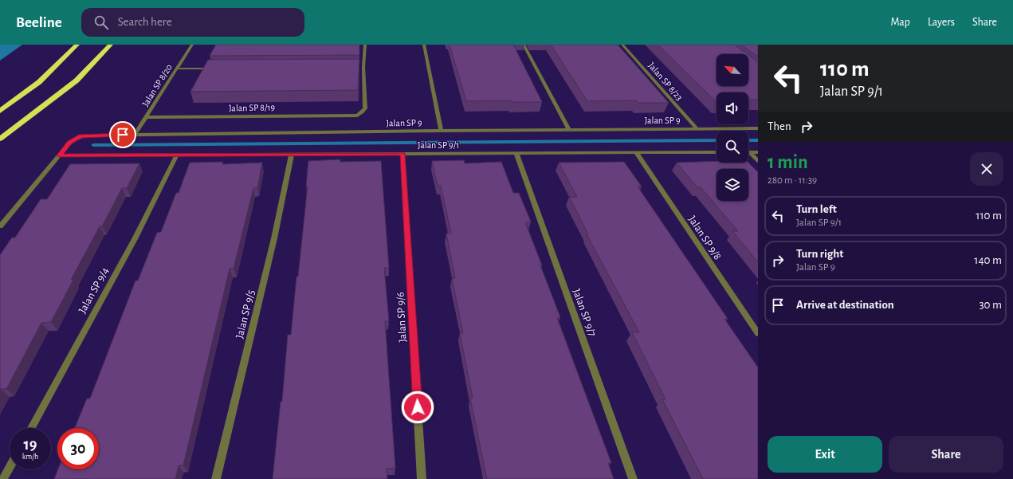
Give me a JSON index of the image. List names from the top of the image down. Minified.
{"streets":{"street":["Jalan SP 8/23","Jalan SP 8/20","Jalan SP 8/19","Jalan SP 9","Jalan SP 9/1","Jalan SP 9/8","Jalan SP 9/4","Jalan SP 9/7","Jalan SP 9/5","Jalan SP 9/6"]},"crossings":[["Jalan SP 8/23","Jalan SP 9"],["Jalan SP 8/20","Jalan SP 8/19"],["Jalan SP 8/20","Jalan SP 9"],["Jalan SP 9","Jalan SP 9/1"],["Jalan SP 9/1","Jalan SP 9/8"],["Jalan SP 9/1","Jalan SP 9/4"],["Jalan SP 9/1","Jalan SP 9/7"],["Jalan SP 9/1","Jalan SP 9/5"],["Jalan SP 9/1","Jalan SP 9/6"]],"north":"top left","page":{"header":"Beeline","search":"Search here","nav":["Map","Layers","Share"],"turn":["110 m","Jalan SP 9/1"],"then":"Then","heading":["1 min","280 m · 11:39"],"list":[{"name":"Turn left","note":"Jalan SP 9/1","value":"110 m"},{"name":"Turn right","note":"Jalan SP 9","value":"140 m"},{"name":"Arrive at destination","value":"30 m"}],"speed":"19 km/h","limit":"30","buttons":["Exit","Share"]}}
